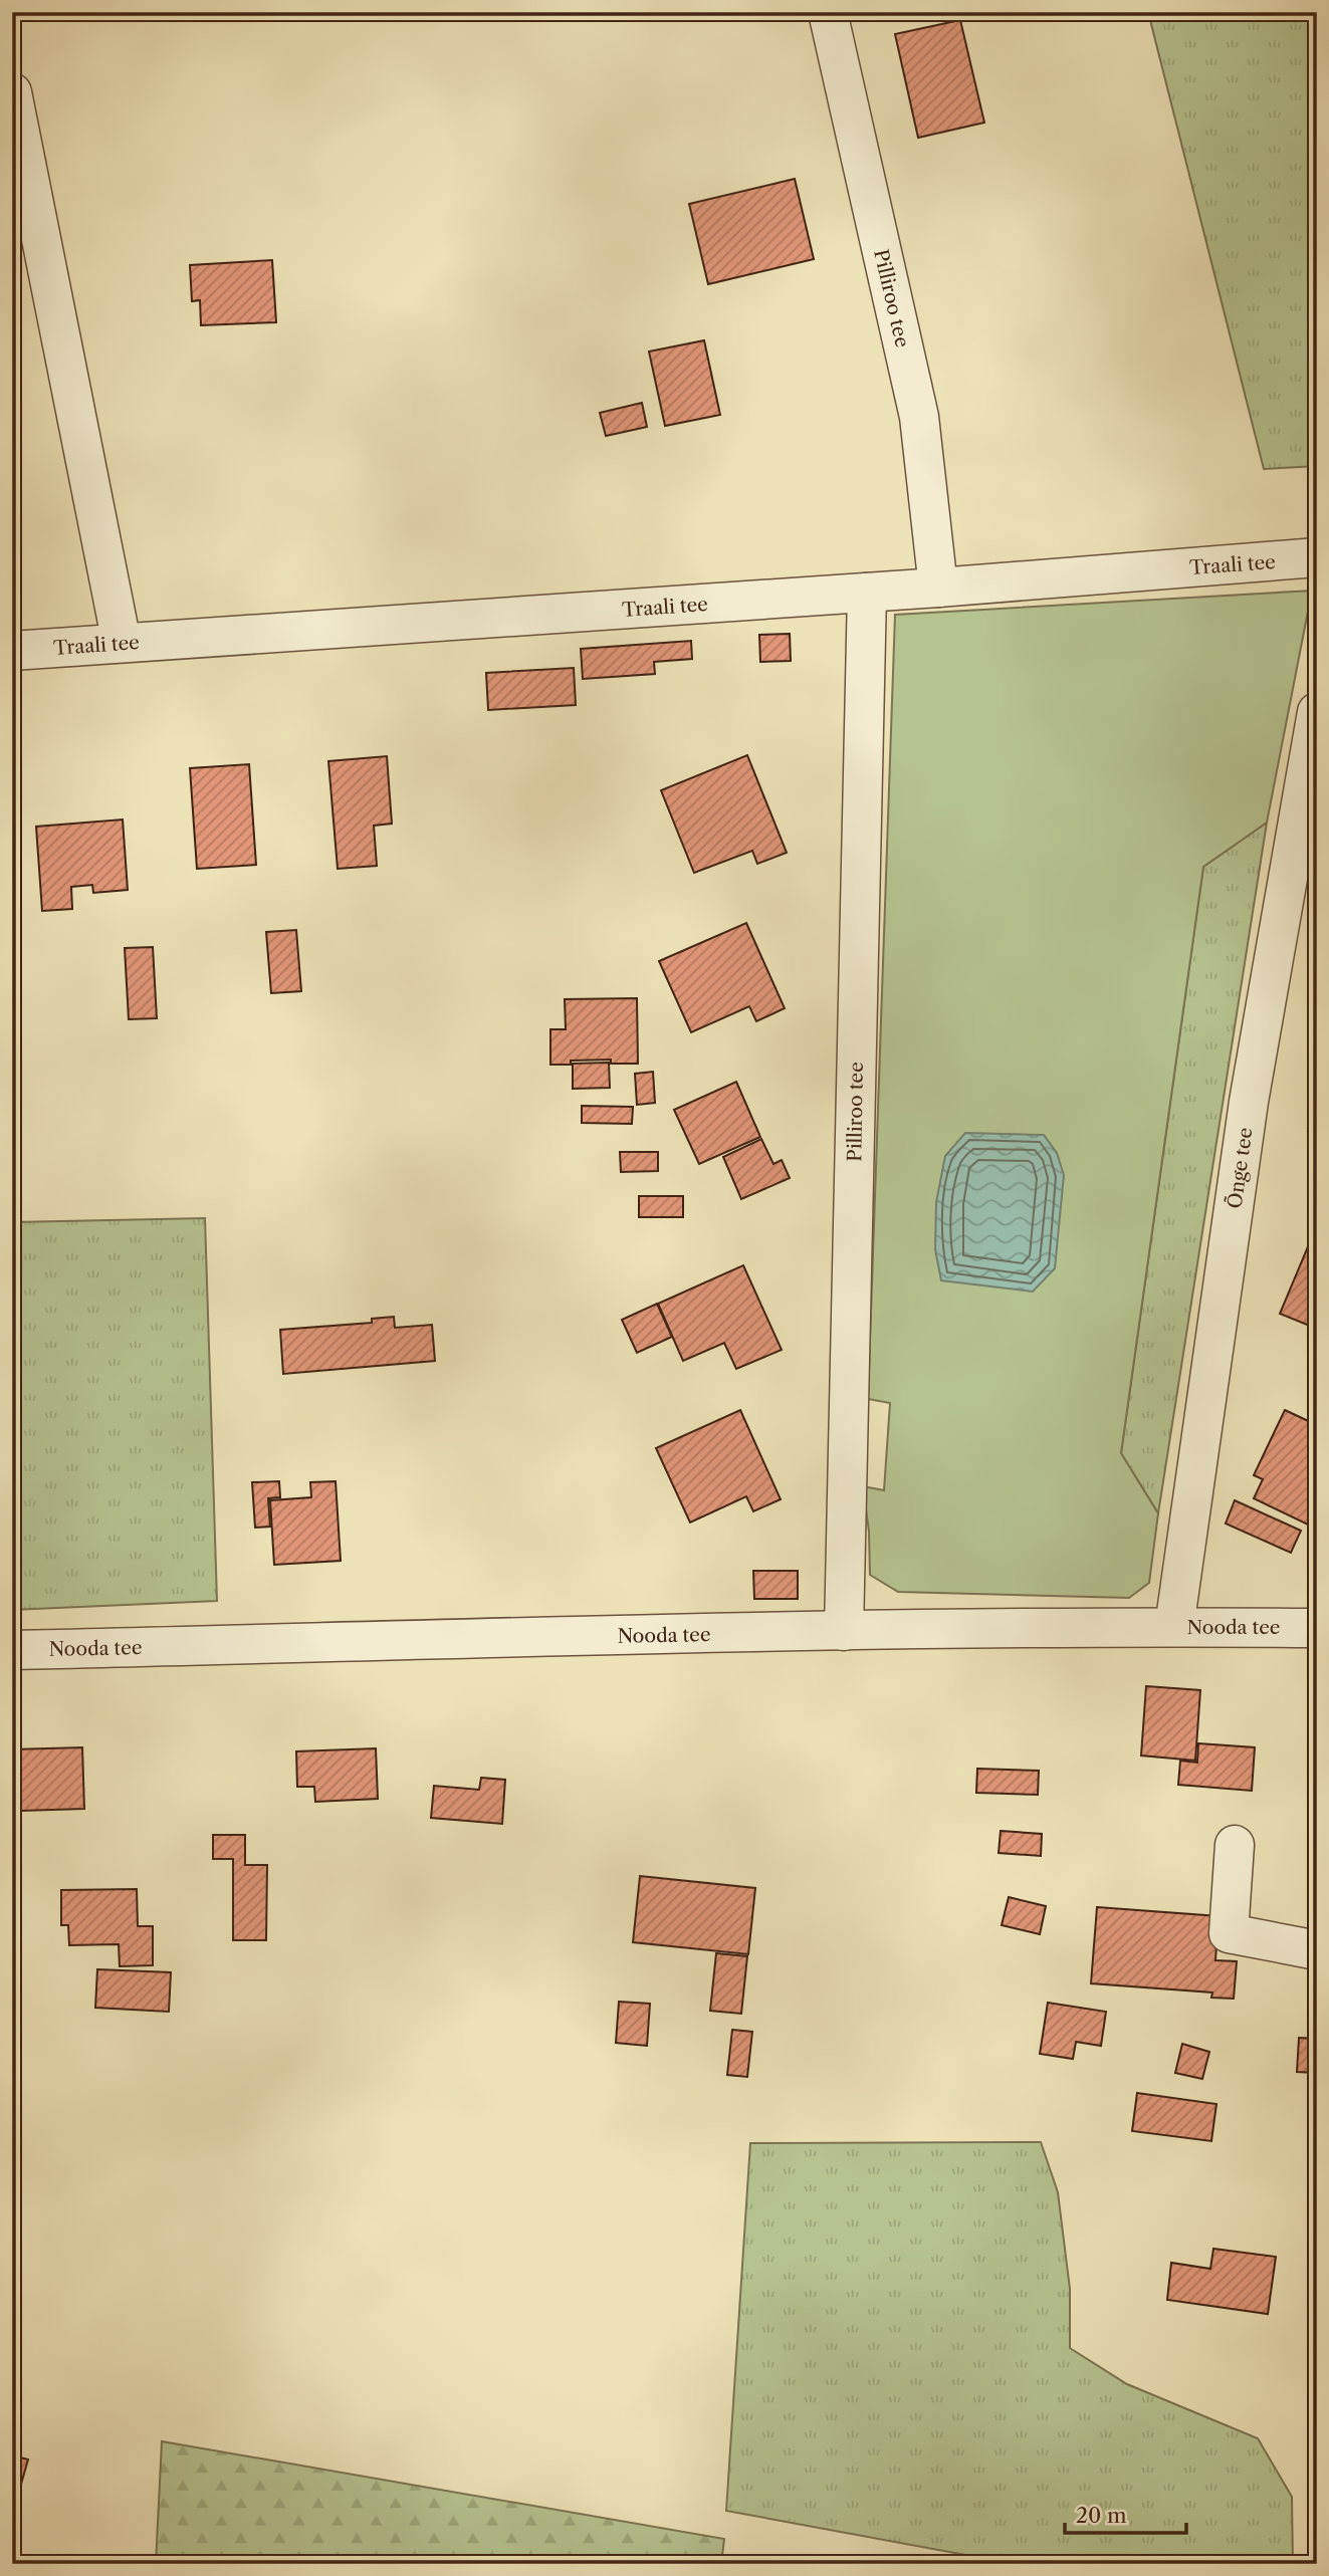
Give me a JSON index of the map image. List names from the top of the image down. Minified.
{"streets":{"street":["Pilliroo tee","Traali tee","Õnge tee","Nooda tee"]},"crossings":[["Pilliroo tee","Traali tee"],["Pilliroo tee","Nooda tee"],["Õnge tee","Nooda tee"]],"scale_bar":"20 m"}
